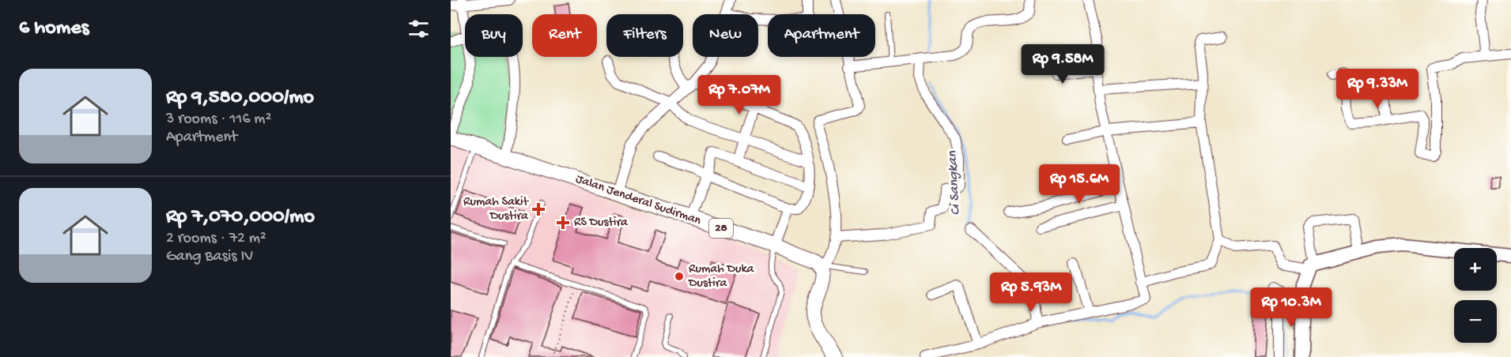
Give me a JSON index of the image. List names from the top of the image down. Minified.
{"streets":{"main road":["Jalan Jenderal Sudirman","28"]},"water":["Ci Sangkan"],"places":{"health":["Rumah Sakit Dustira","RS Dustira"],"other":["Rumah Duka Dustira"]},"page":{"heading":"6 homes","chip":["Buy","Rent","Filters","New","Apartment"],"price":["Rp 9.58M","Rp 9.33M","Rp 7.07M","Rp 15.6M","Rp 5.93M","Rp 10.3M"],"list":[{"name":"Rp 9,580,000/mo","note":"3 rooms · 116 m² · Apartment"},{"name":"Rp 7,070,000/mo","note":"2 rooms · 72 m² · Gang Basis IV"}],"map_buttons":["+","−"]}}
